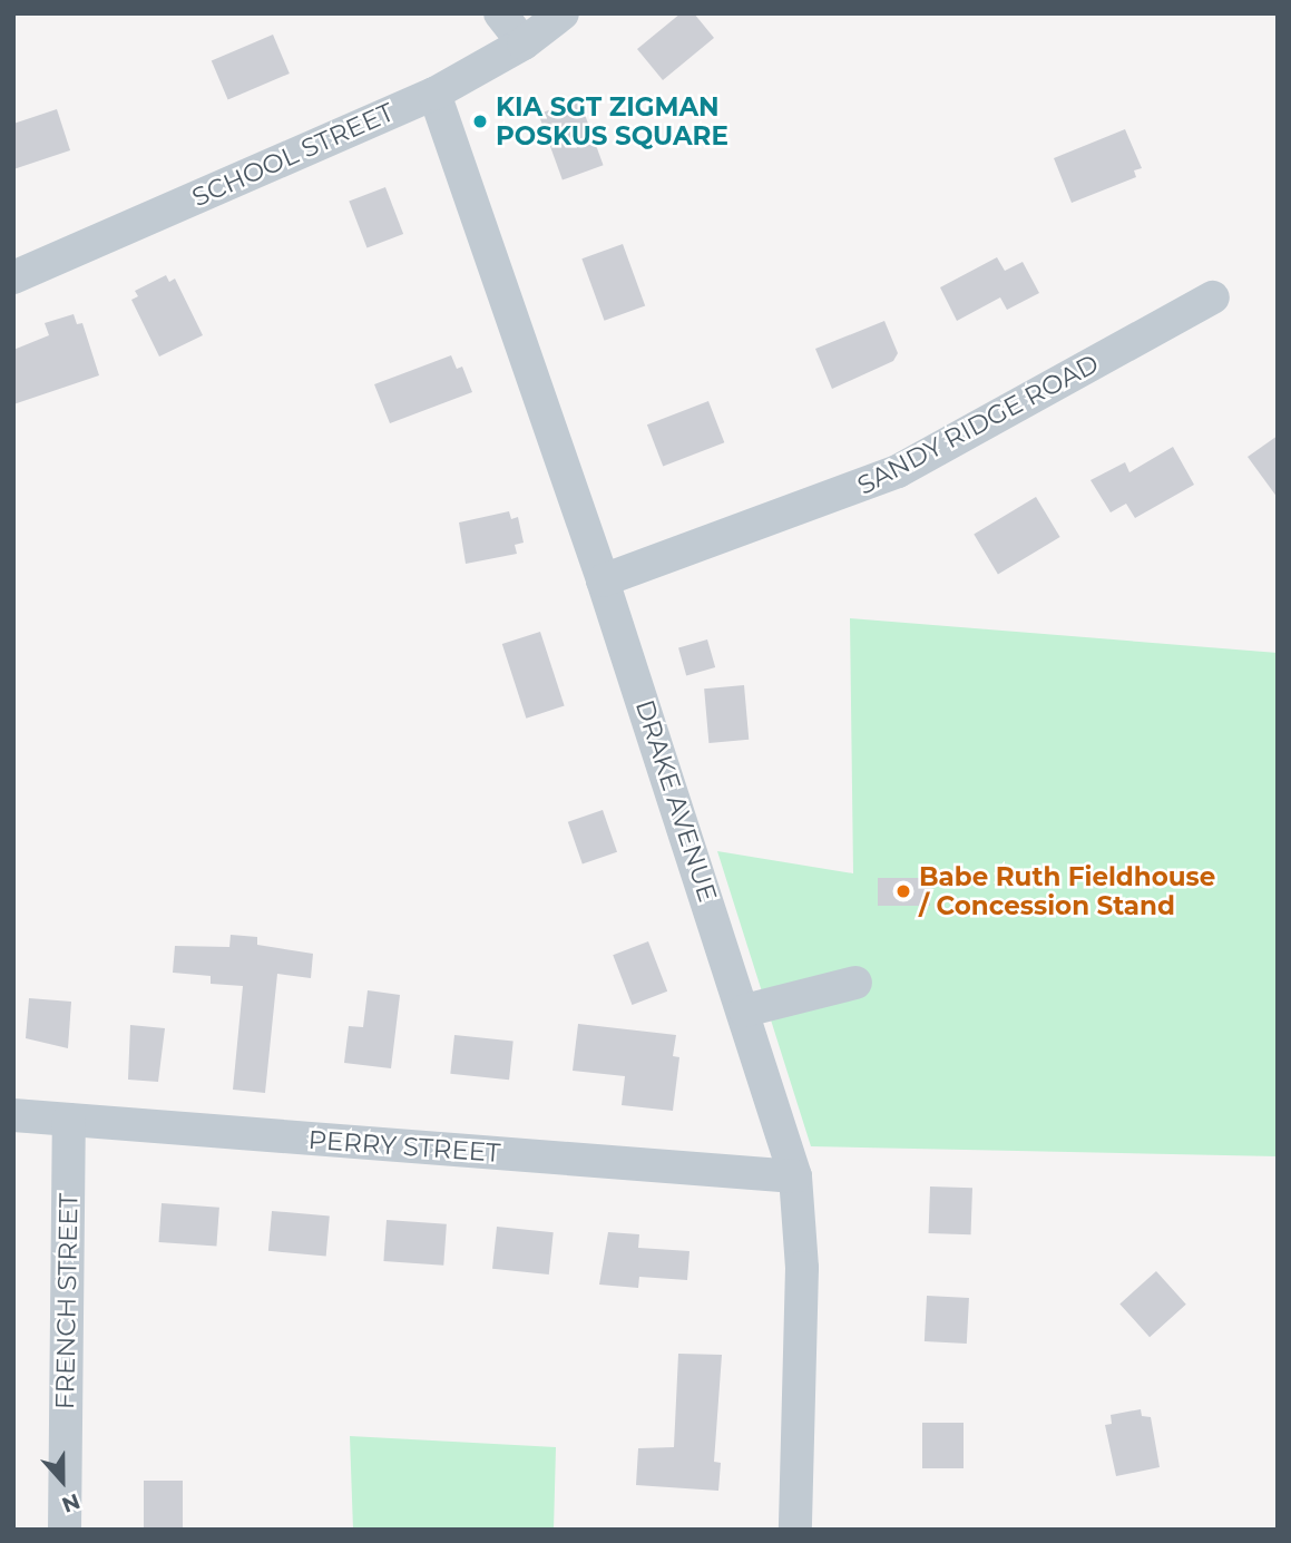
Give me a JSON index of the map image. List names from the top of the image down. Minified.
{"streets":{"street":["SCHOOL STREET","SANDY RIDGE ROAD","DRAKE AVENUE","PERRY STREET","FRENCH STREET"]},"crossings":[["SCHOOL STREET","DRAKE AVENUE"],["SANDY RIDGE ROAD","DRAKE AVENUE"],["DRAKE AVENUE","PERRY STREET"],["PERRY STREET","FRENCH STREET"]],"places":["KIA SGT ZIGMAN POSKUS SQUARE","Babe Ruth Fieldhouse / Concession Stand"],"north":"bottom"}
